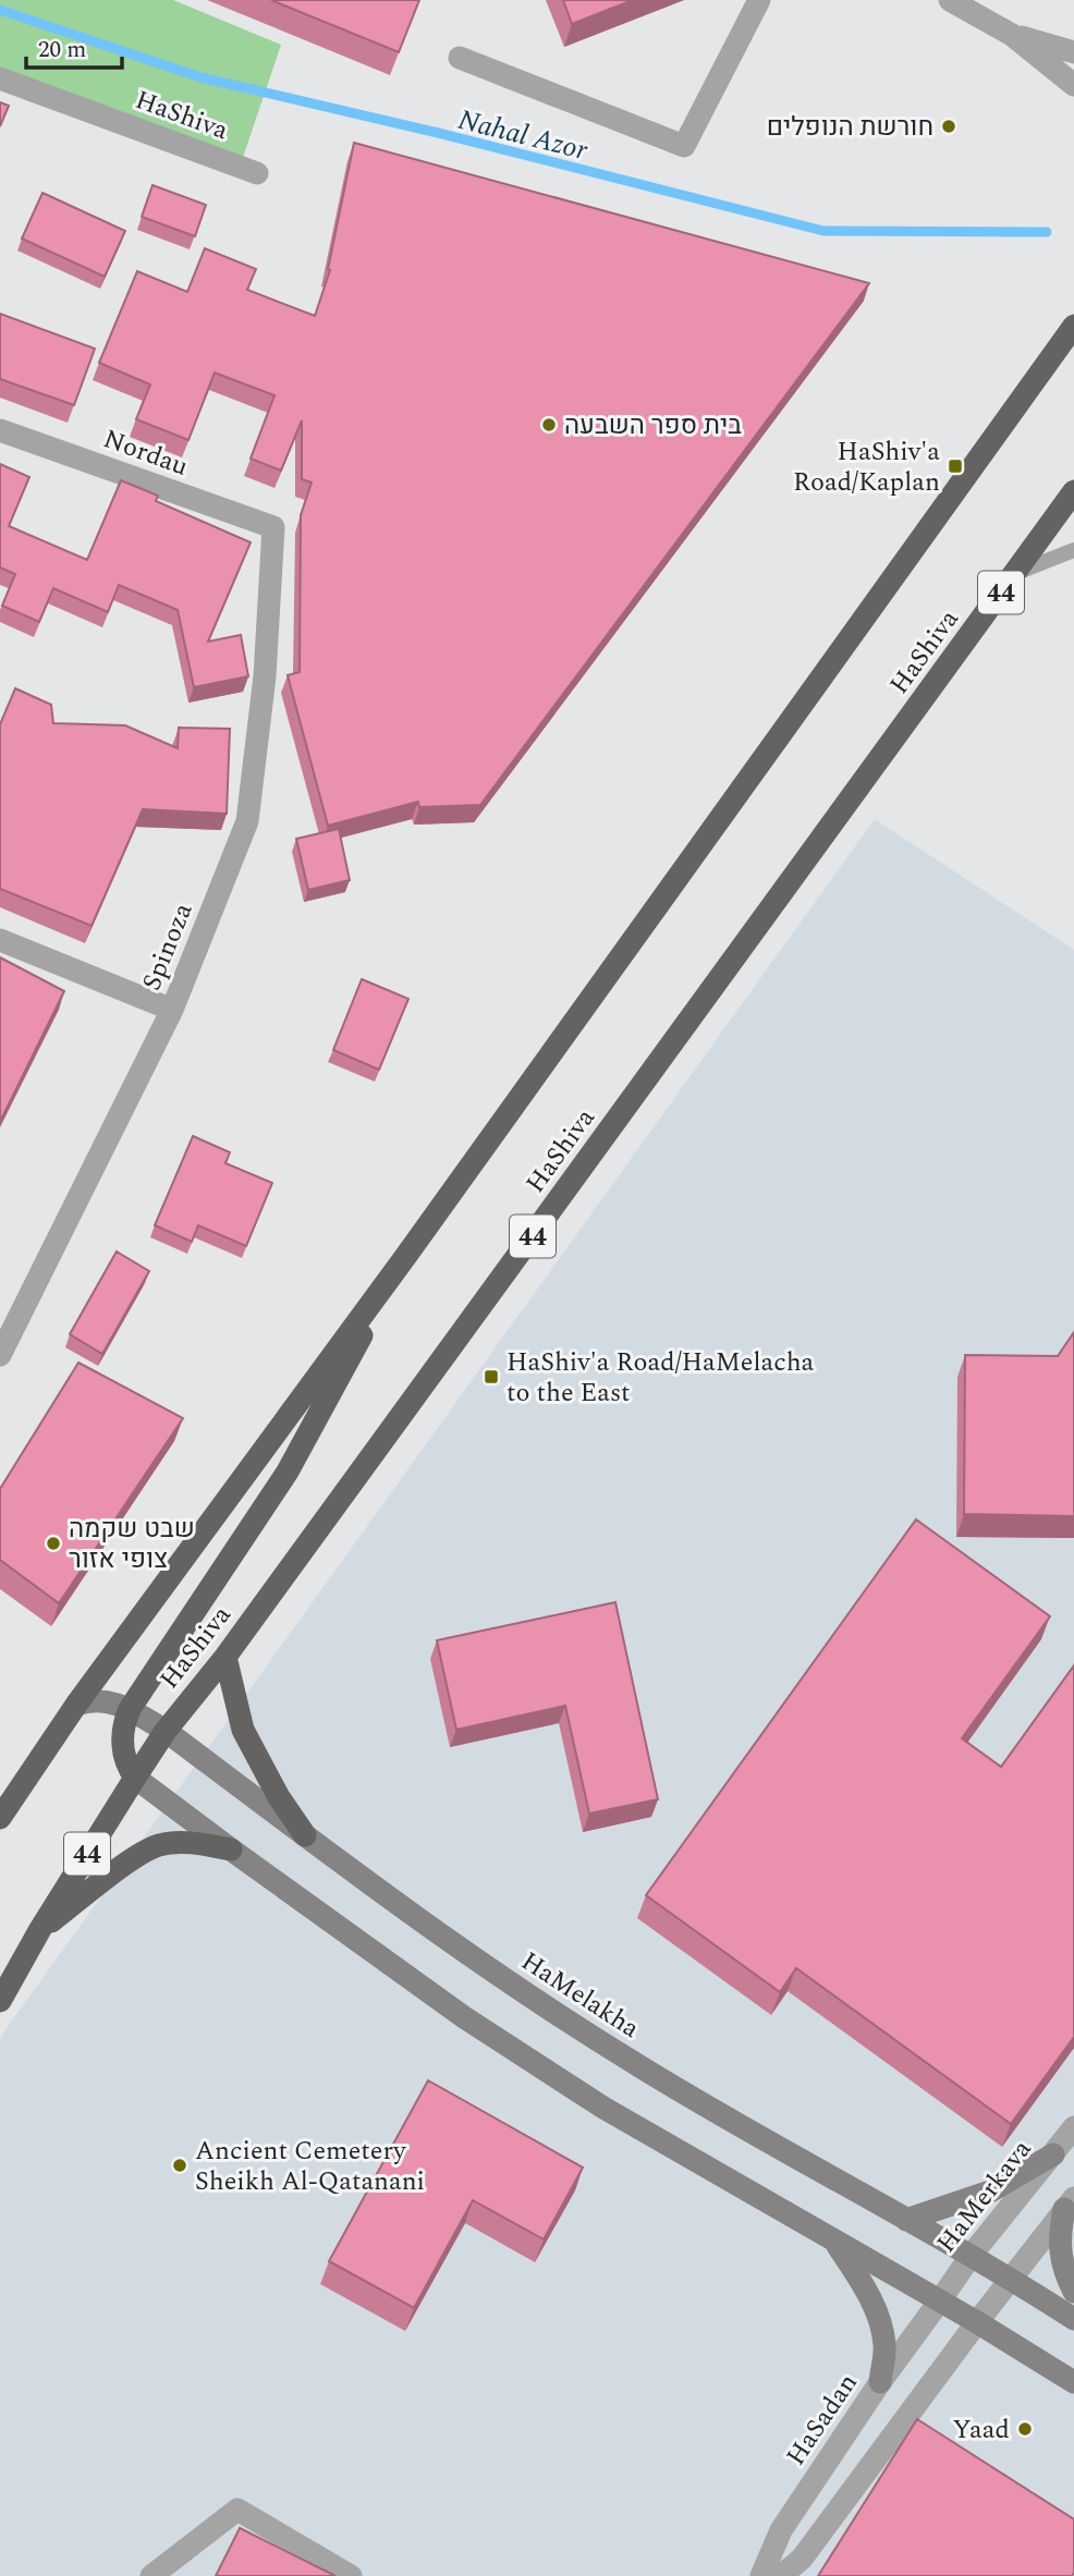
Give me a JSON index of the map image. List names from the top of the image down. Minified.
{"streets":{"highway":["HaShiva","44"],"main road":["HaMelakha"],"street":["Nordau","Spinoza","HaMerkava","HaSadan"]},"crossings":[["HaShiva","HaMelakha"],["Nordau","Spinoza"],["HaMelakha","HaMerkava"],["HaMerkava","HaSadan"]],"water":["Nahal Azor"],"places":{"other":["חורשת הנופלים","בית ספר השבעה","שבט שקמה צופי אזור","Ancient Cemetery Sheikh Al-Qatanani","Yaad"],"transit":["HaShiv'a Road/Kaplan","HaShiv'a Road/HaMelacha to the East"]},"scale_bar":"20 m"}
